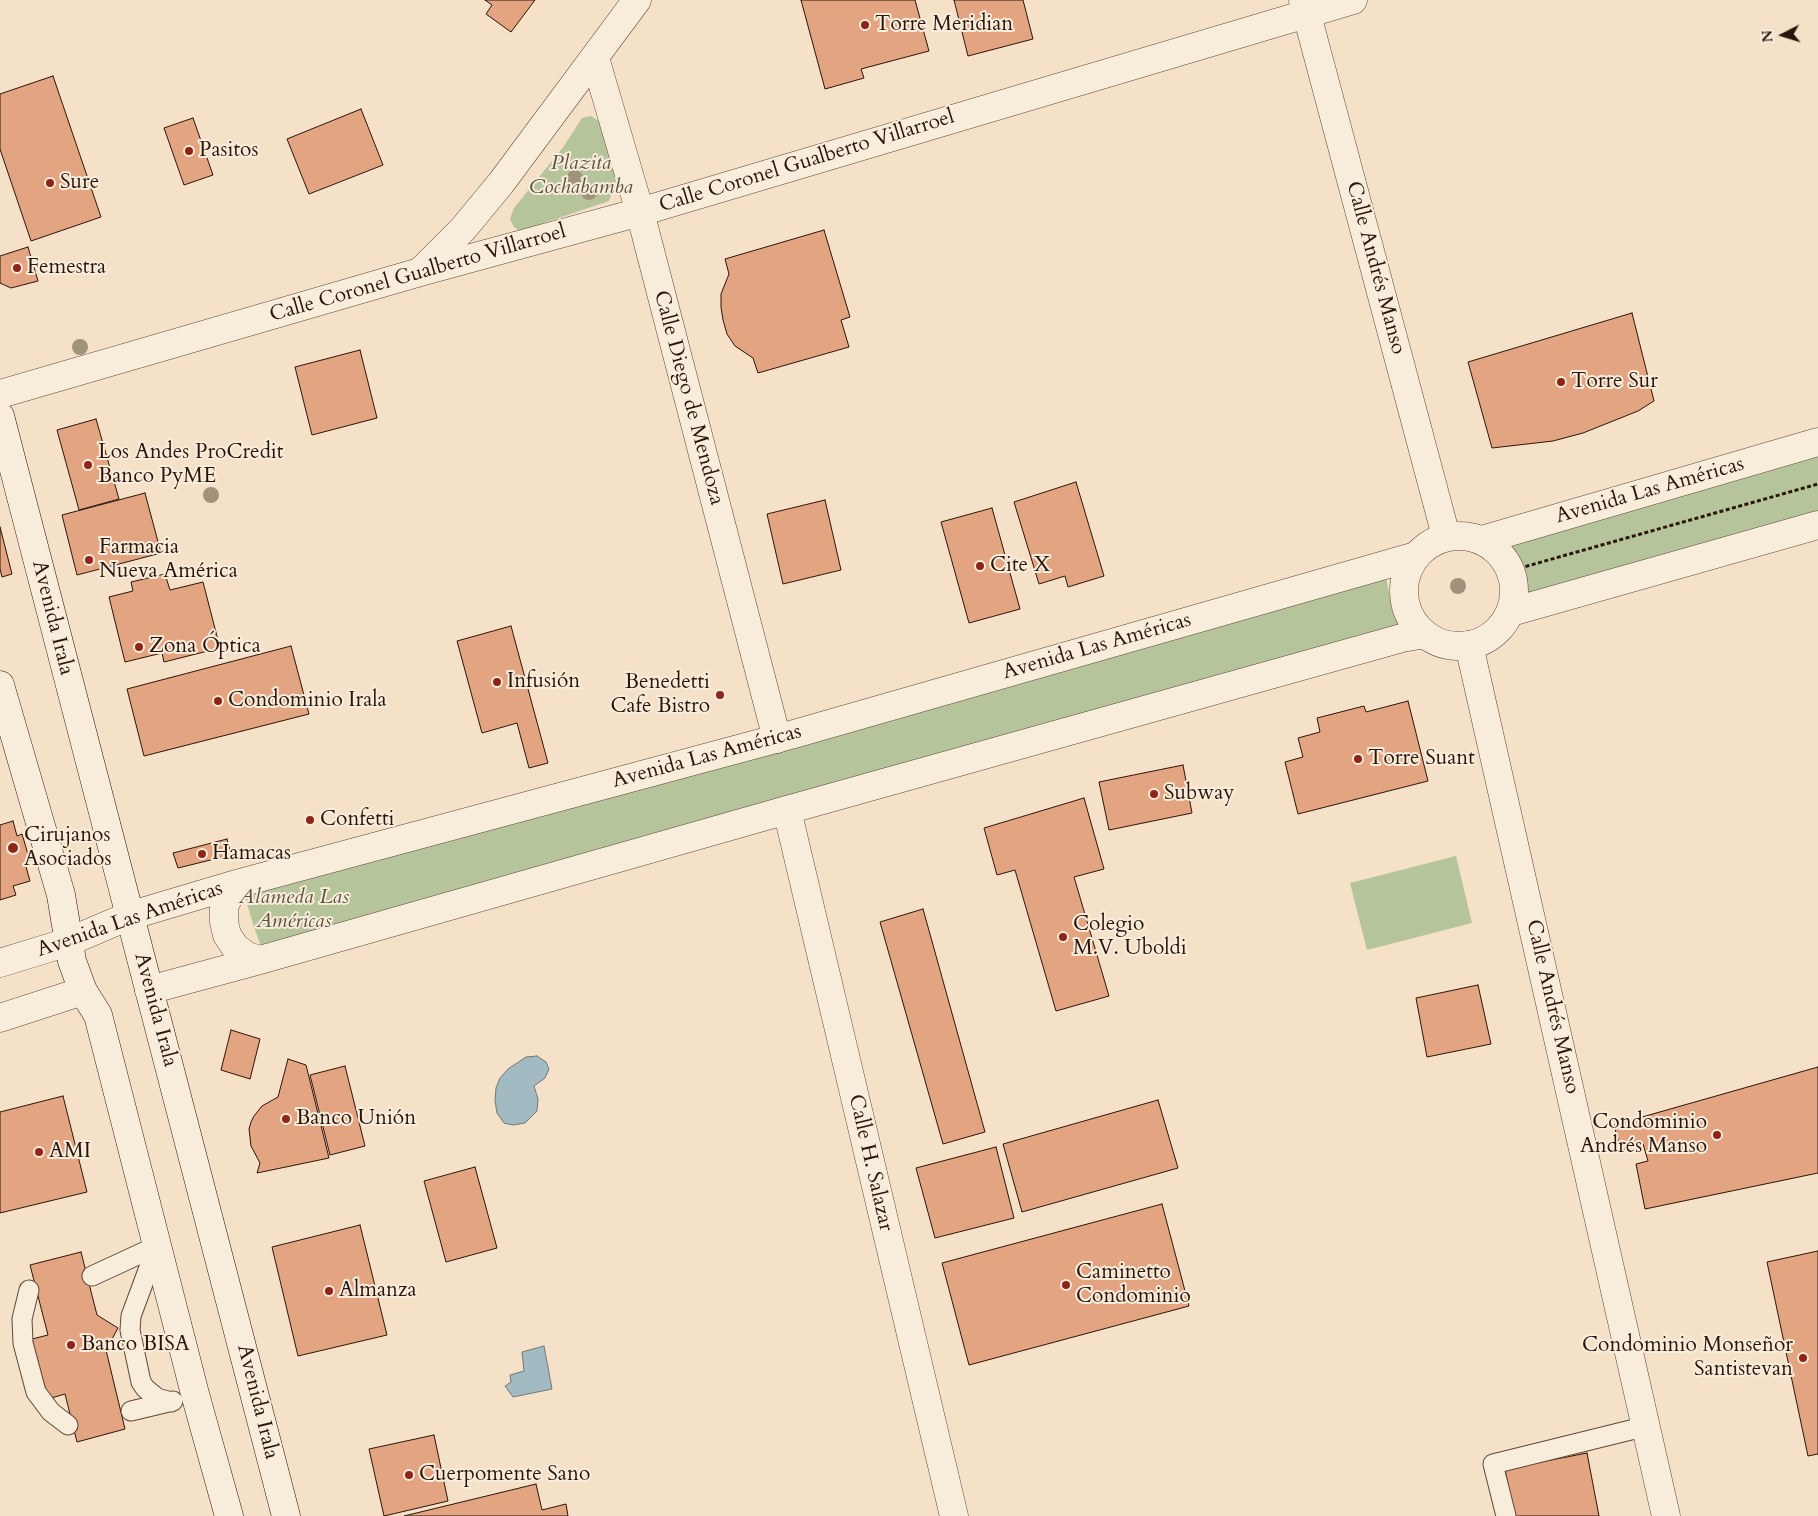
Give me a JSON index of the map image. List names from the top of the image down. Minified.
{"streets":{"street":["Calle Coronel Gualberto Villarroel","Calle Andrés Manso","Calle Diego de Mendoza","Avenida Las Américas","Avenida Irala","Calle H. Salazar"]},"crossings":[["Calle Coronel Gualberto Villarroel","Calle Andrés Manso"],["Calle Coronel Gualberto Villarroel","Calle Diego de Mendoza"],["Calle Andrés Manso","Avenida Las Américas"],["Calle Diego de Mendoza","Avenida Las Américas"],["Avenida Las Américas","Avenida Irala"]],"parks":["Plazita Cochabamba","Alameda Las Américas"],"places":["Torre Meridian","Pasitos","Sure","Femestra","Torre Sur","Los Andes ProCredit Banco PyME","Farmacia Nueva América","Cite X","Zona Óptica","Infusión","Benedetti Cafe Bistro","Condominio Irala","Torre Suant","Subway","Confetti","Cirujanos Asociados","Hamacas","Colegio M.V. Uboldi","Banco Unión","Condominio Andrés Manso","AMI","Caminetto Condominio","Almanza","Banco BISA","Condominio Monseñor Santistevan","Cuerpomente Sano"],"north":"left"}
